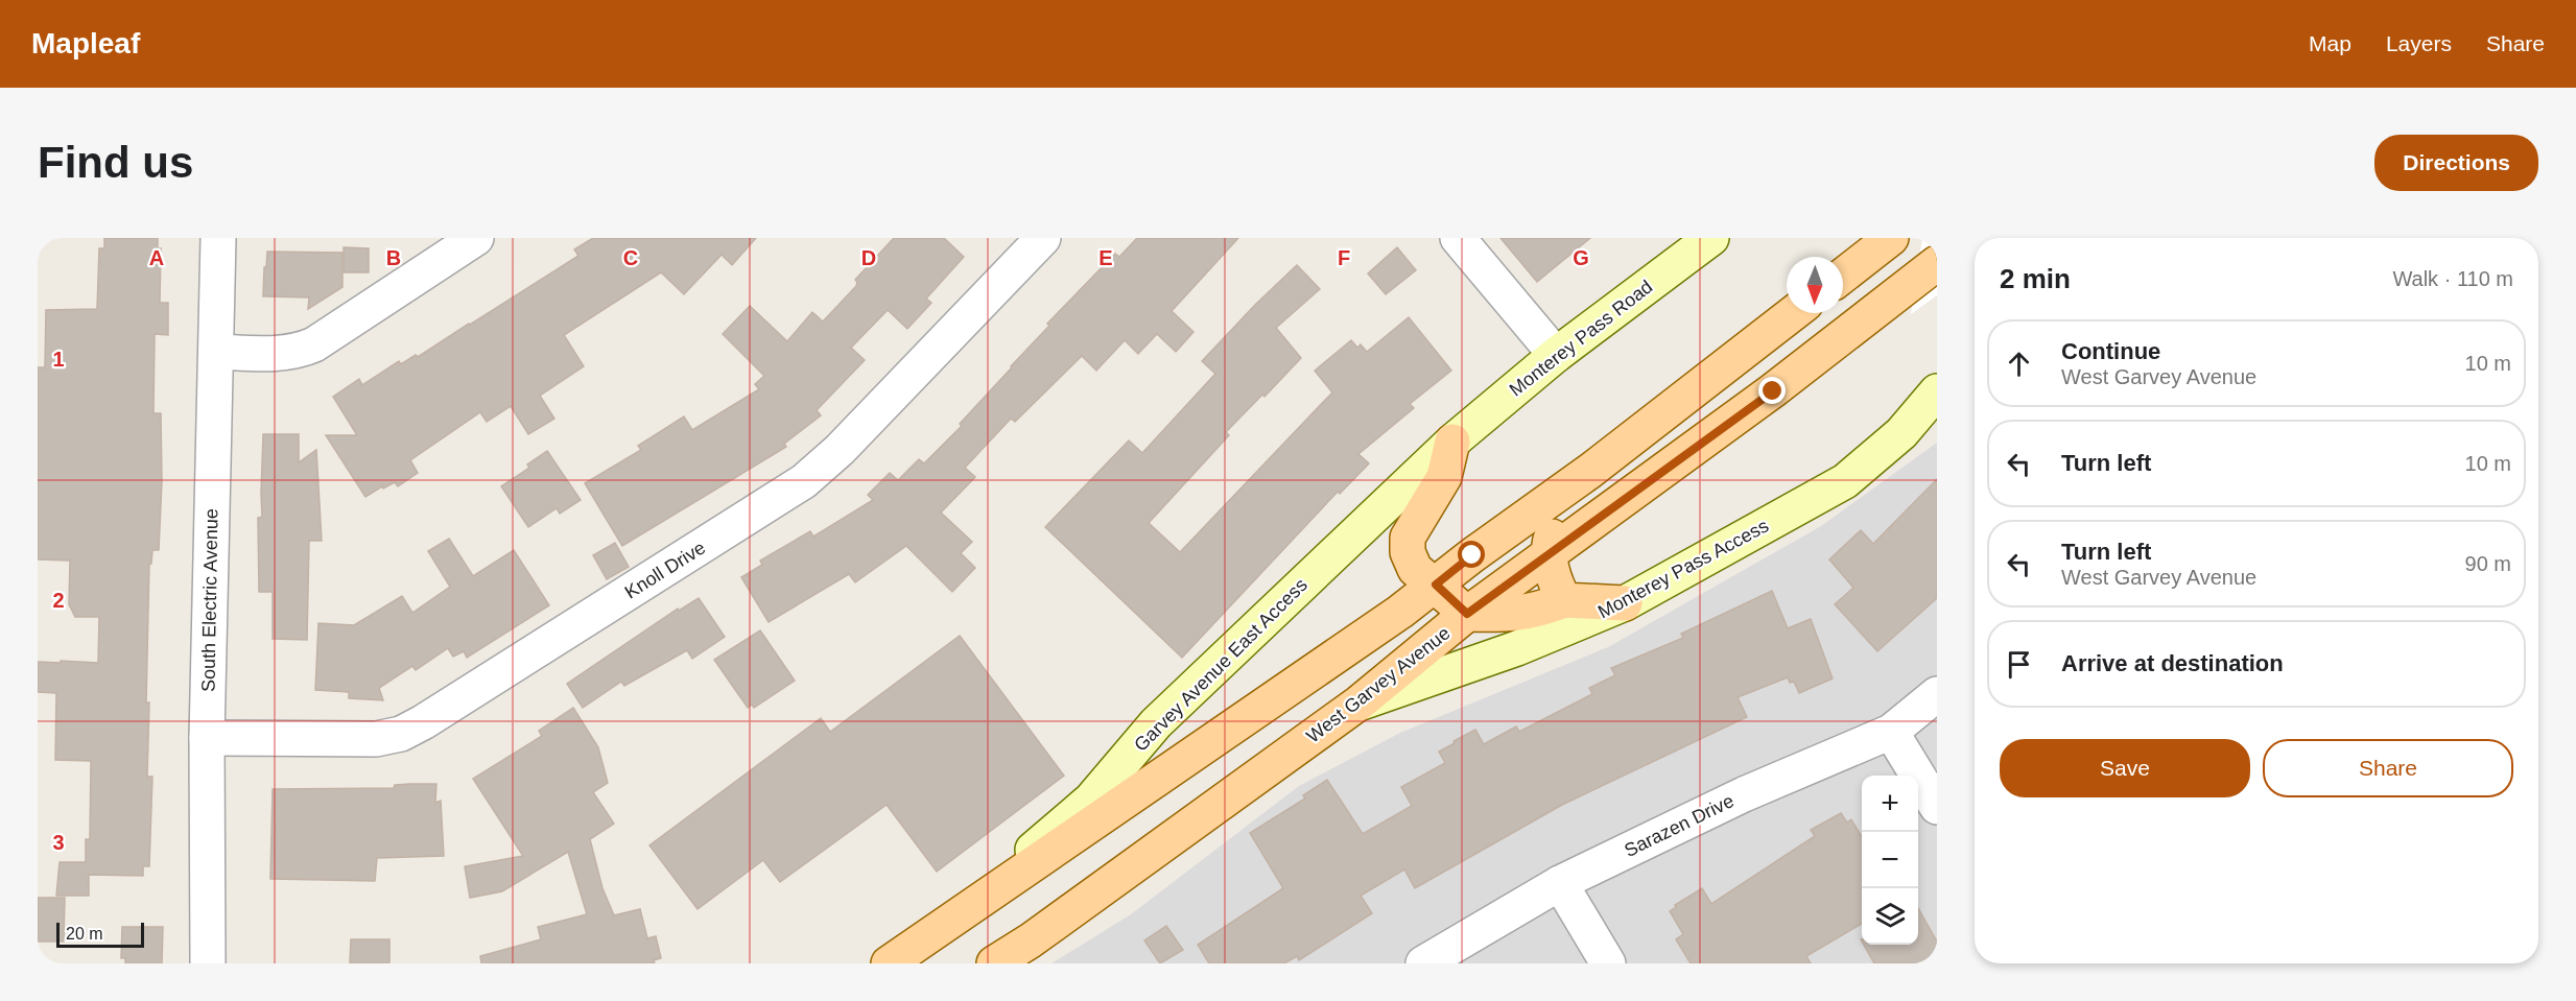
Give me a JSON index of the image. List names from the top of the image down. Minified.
{"streets":{"main road":["Monterey Pass Road","Monterey Pass Access","Garvey Avenue East Access","West Garvey Avenue"],"street":["Knoll Drive","South Electric Avenue","Sarazen Drive"]},"crossings":[["Monterey Pass Road","Garvey Avenue East Access"],["Monterey Pass Access","West Garvey Avenue"],["Knoll Drive","South Electric Avenue"]],"scale_bar":"20 m","north":"bottom","page":{"header":"Mapleaf","nav":["Map","Layers","Share"],"buttons":["Directions",["Save","Share"]],"title":"Find us","heading":["2 min","Walk · 110 m"],"list":[["Continue","West Garvey Avenue","10 m"],["Turn left","10 m"],["Turn left","West Garvey Avenue","90 m"],"Arrive at destination"],"map_buttons":["+","−"],"scale":"20 m"},"grid":{"columns":["A","B","C","D","E","F","G"],"rows":["1","2","3"]}}
